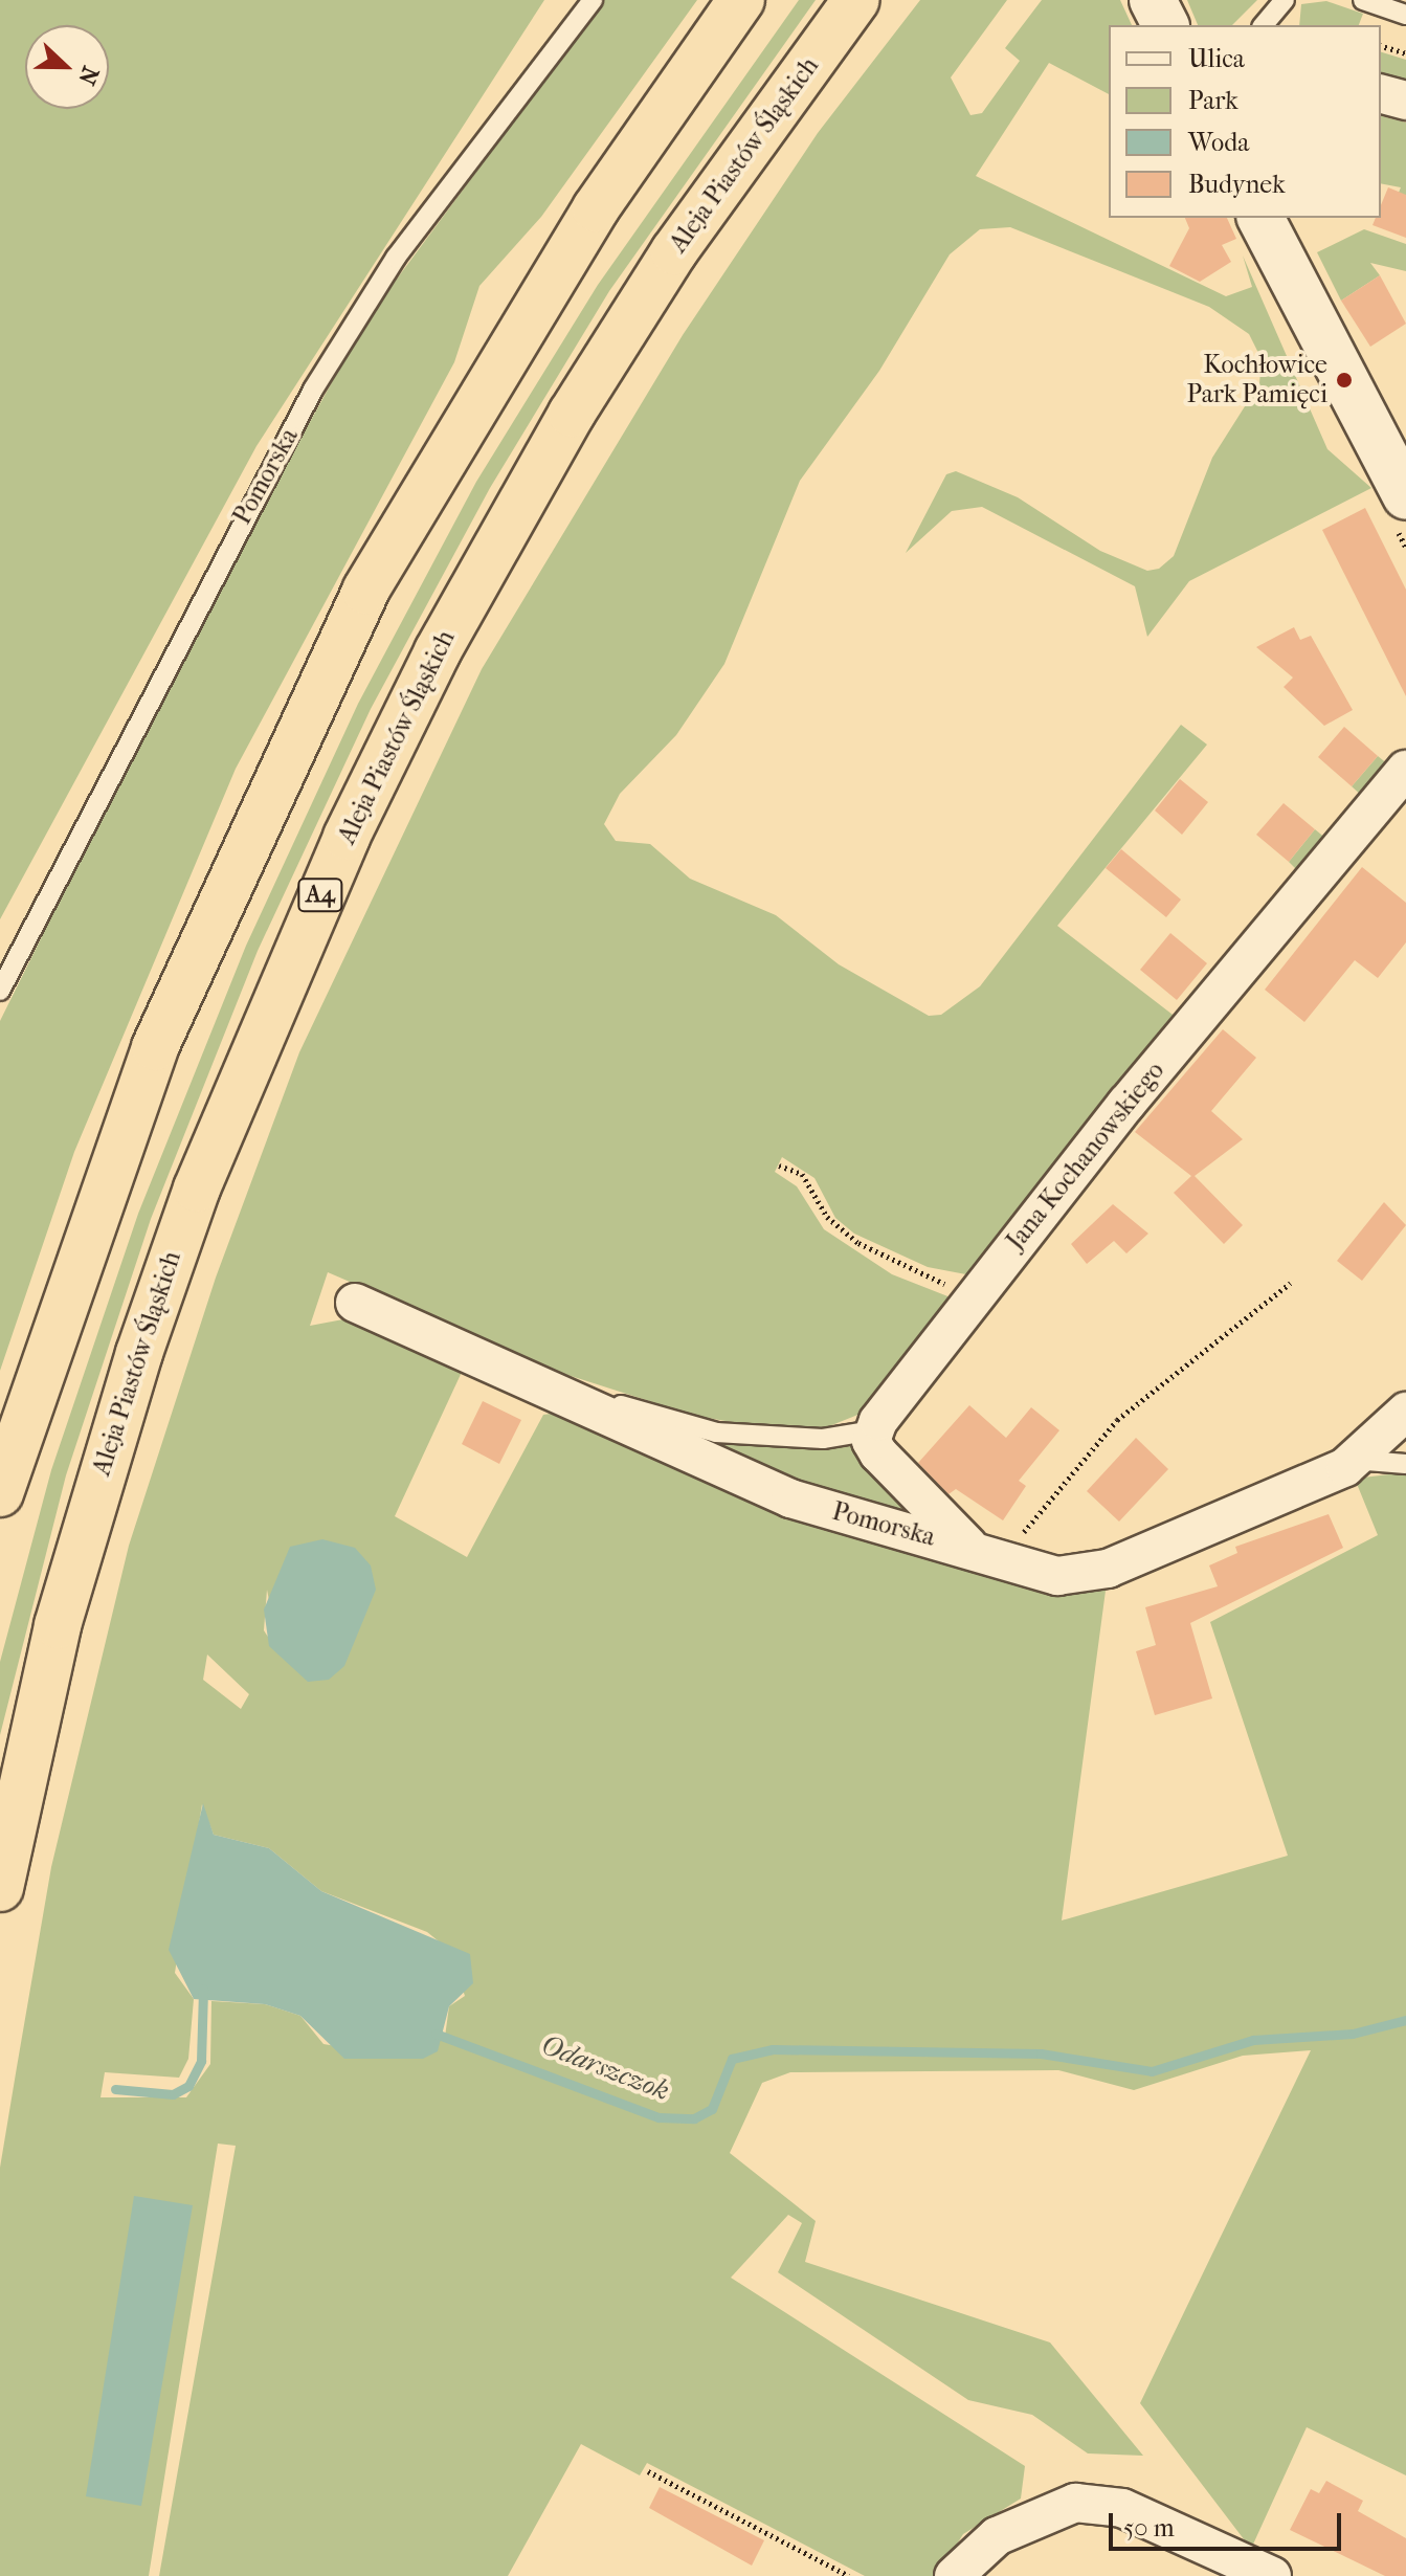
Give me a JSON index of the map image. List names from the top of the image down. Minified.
{"streets":{"highway":["Aleja Piastów Śląskich","A4"],"street":["Pomorska","Jana Kochanowskiego"]},"water":["Odarszczok"],"places":["Kochłowice Park Pamięci"],"legend":["Ulica","Park","Woda","Budynek"],"scale_bar":"50 m","north":"right"}
